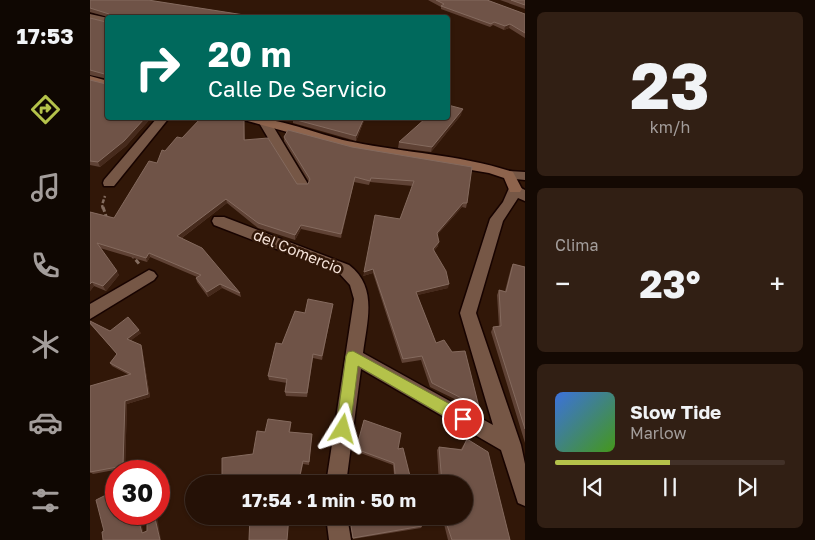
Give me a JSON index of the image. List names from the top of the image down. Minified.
{"streets":{"street":["del Comercio"]},"page":{"tabs":"17:53","tile":[["23","km/h"],"Clima"],"turn":["20 m","Calle De Servicio"],"heat":["−","23°","+"],"song":["Slow Tide","Marlow"],"limit":"30","trip":"17:54 · 1 min · 50 m"}}
